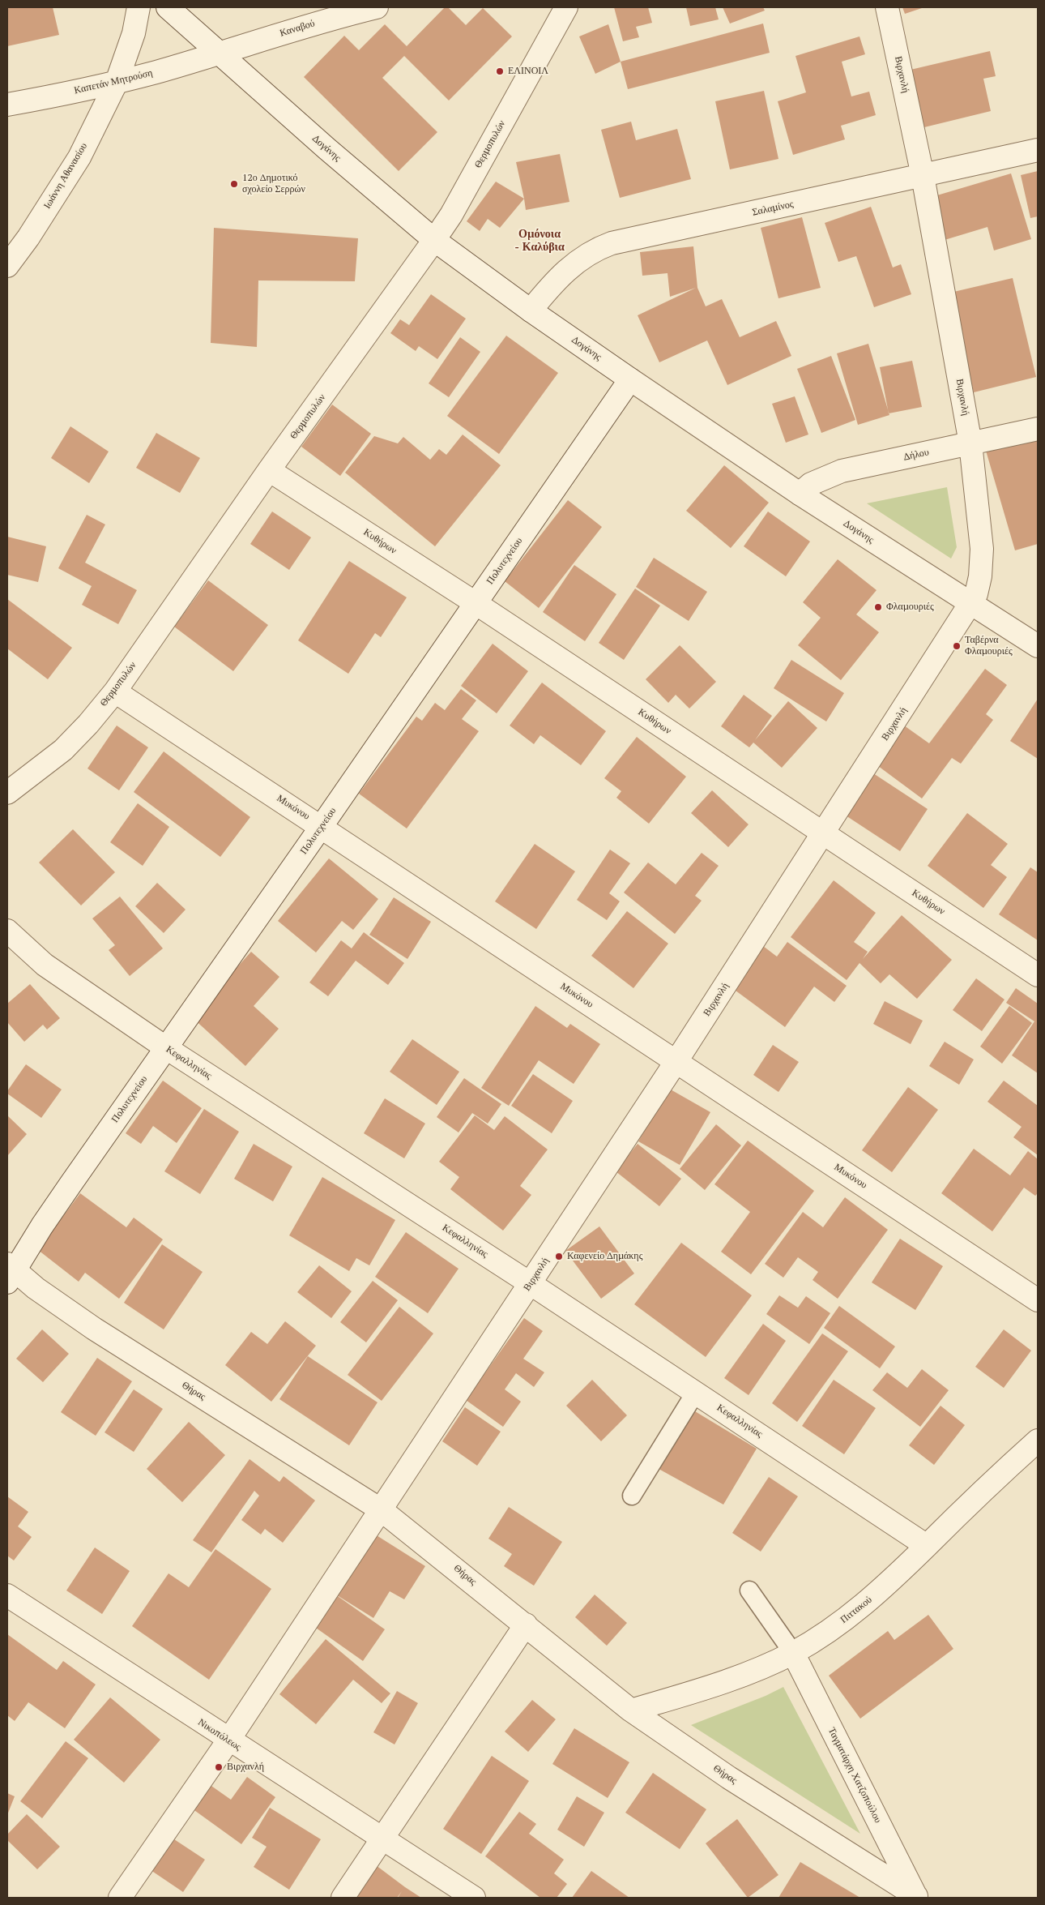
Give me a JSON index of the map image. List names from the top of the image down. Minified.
{"streets":{"street":["Καναβού","Βιρχανλή","Καπετάν Μητρούση","Θερμοπυλών","Δογάνης","Ιωάννη Αθανασίου","Σαλαμίνος","Δήλου","Κυθήρων","Πολυτεχνείου","Μυκόνου","Κεφαλληνίας","Θήρας","Πιττακού","Νικοπόλεως","Ταγματάρχη Χατζοπούλου"]},"crossings":[["Καναβού","Καπετάν Μητρούση"],["Καναβού","Δογάνης"],["Βιρχανλή","Δογάνης"],["Βιρχανλή","Σαλαμίνος"],["Βιρχανλή","Δήλου"],["Βιρχανλή","Κυθήρων"],["Βιρχανλή","Μυκόνου"],["Βιρχανλή","Κεφαλληνίας"],["Βιρχανλή","Θήρας"],["Βιρχανλή","Νικοπόλεως"],["Καπετάν Μητρούση","Δογάνης"],["Καπετάν Μητρούση","Ιωάννη Αθανασίου"],["Θερμοπυλών","Δογάνης"],["Θερμοπυλών","Κυθήρων"],["Θερμοπυλών","Μυκόνου"],["Δογάνης","Σαλαμίνος"],["Δογάνης","Δήλου"],["Δογάνης","Πολυτεχνείου"],["Κυθήρων","Πολυτεχνείου"],["Πολυτεχνείου","Μυκόνου"],["Πολυτεχνείου","Κεφαλληνίας"],["Πολυτεχνείου","Θήρας"],["Κεφαλληνίας","Πιττακού"],["Θήρας","Πιττακού"],["Θήρας","Ταγματάρχη Χατζοπούλου"],["Πιττακού","Ταγματάρχη Χατζοπούλου"]],"districts":["Ομόνοια - Καλύβια"],"places":["ΕΛΙΝΟΙΛ","12ο Δημοτικό σχολείο Σερρών","Φλαμουριές","Ταβέρνα Φλαμουριές","Καφενείο Δημάκης","Βιρχανλή"]}
